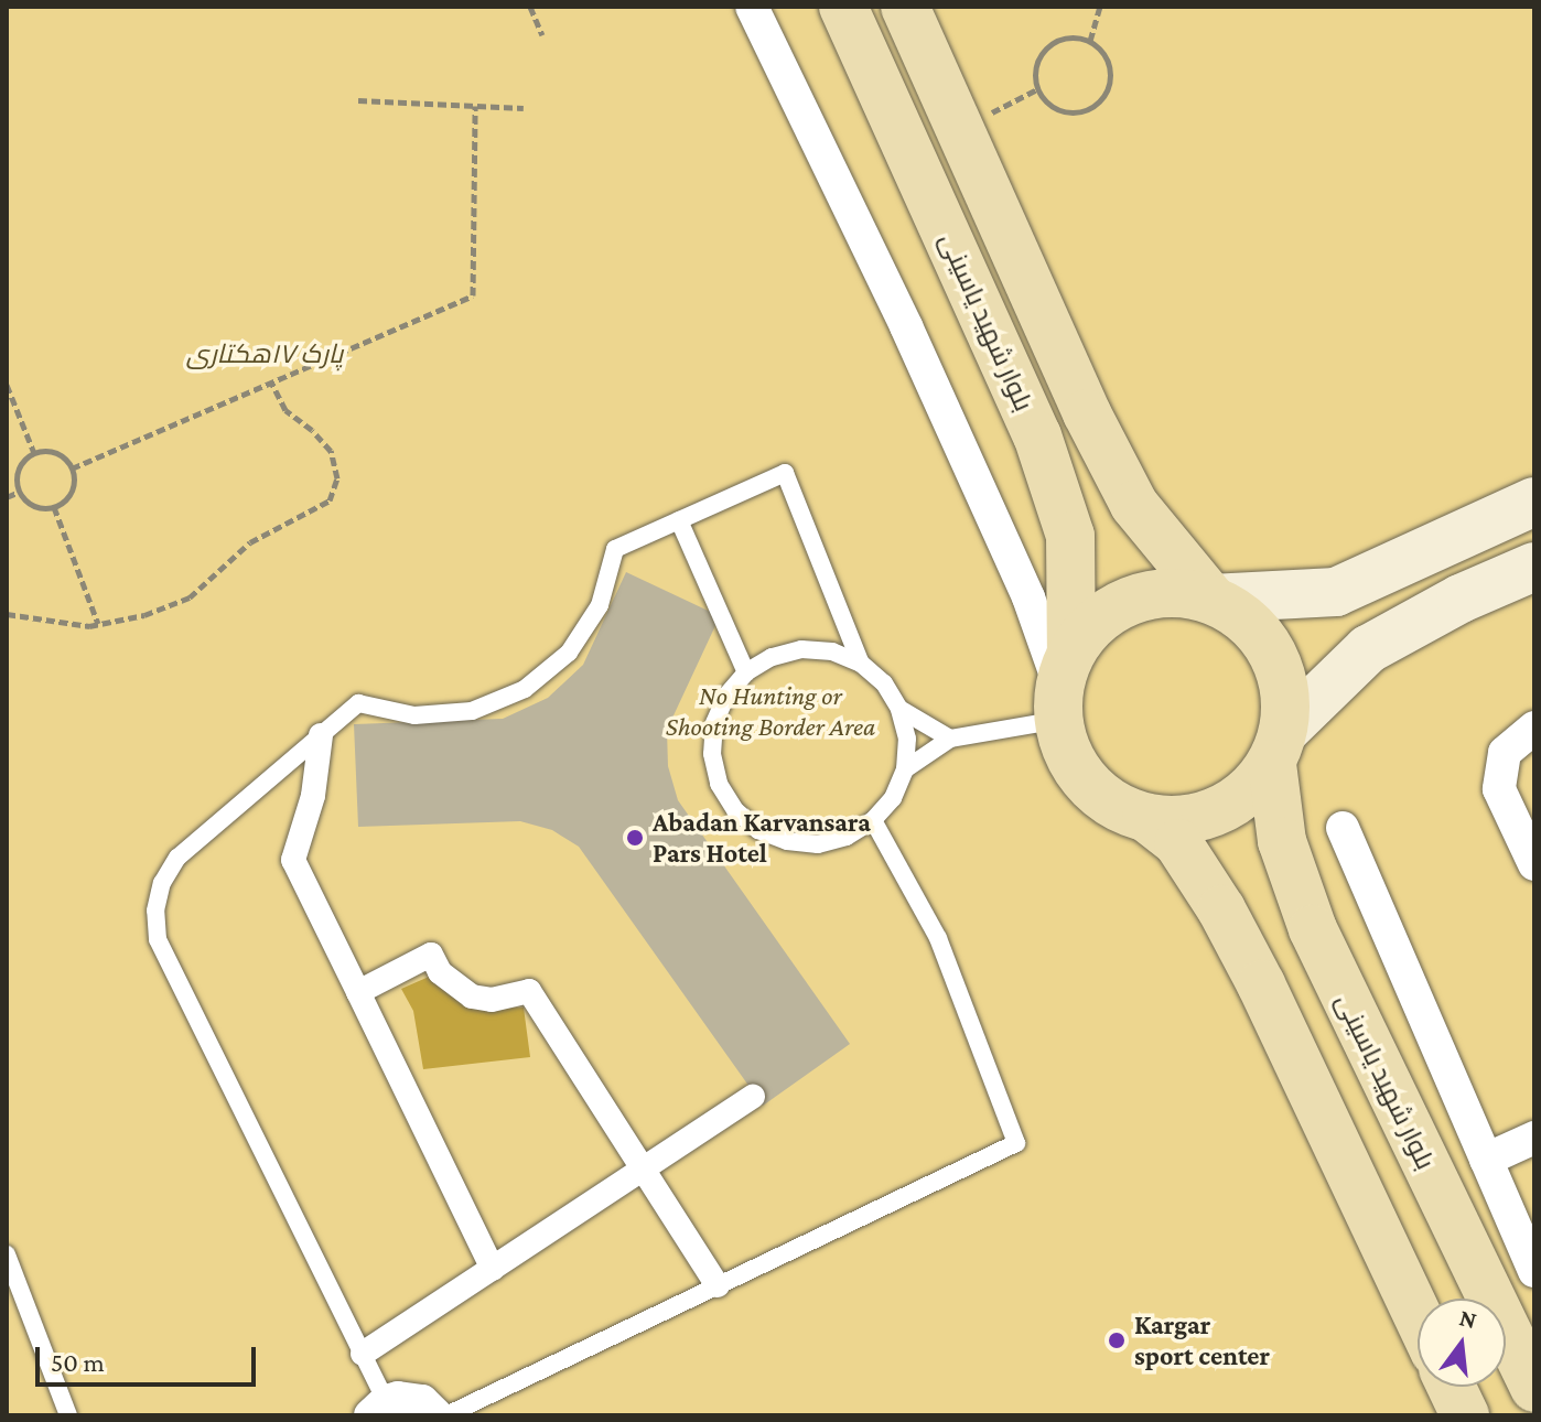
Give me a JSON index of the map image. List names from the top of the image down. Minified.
{"streets":{"main road":["بلوار شهید یاسینی"]},"parks":["پارک ۱۷هکتاری","No Hunting or Shooting Border Area"],"places":["Abadan Karvansara Pars Hotel","Kargar sport center"],"scale_bar":"50 m","north":"top"}
